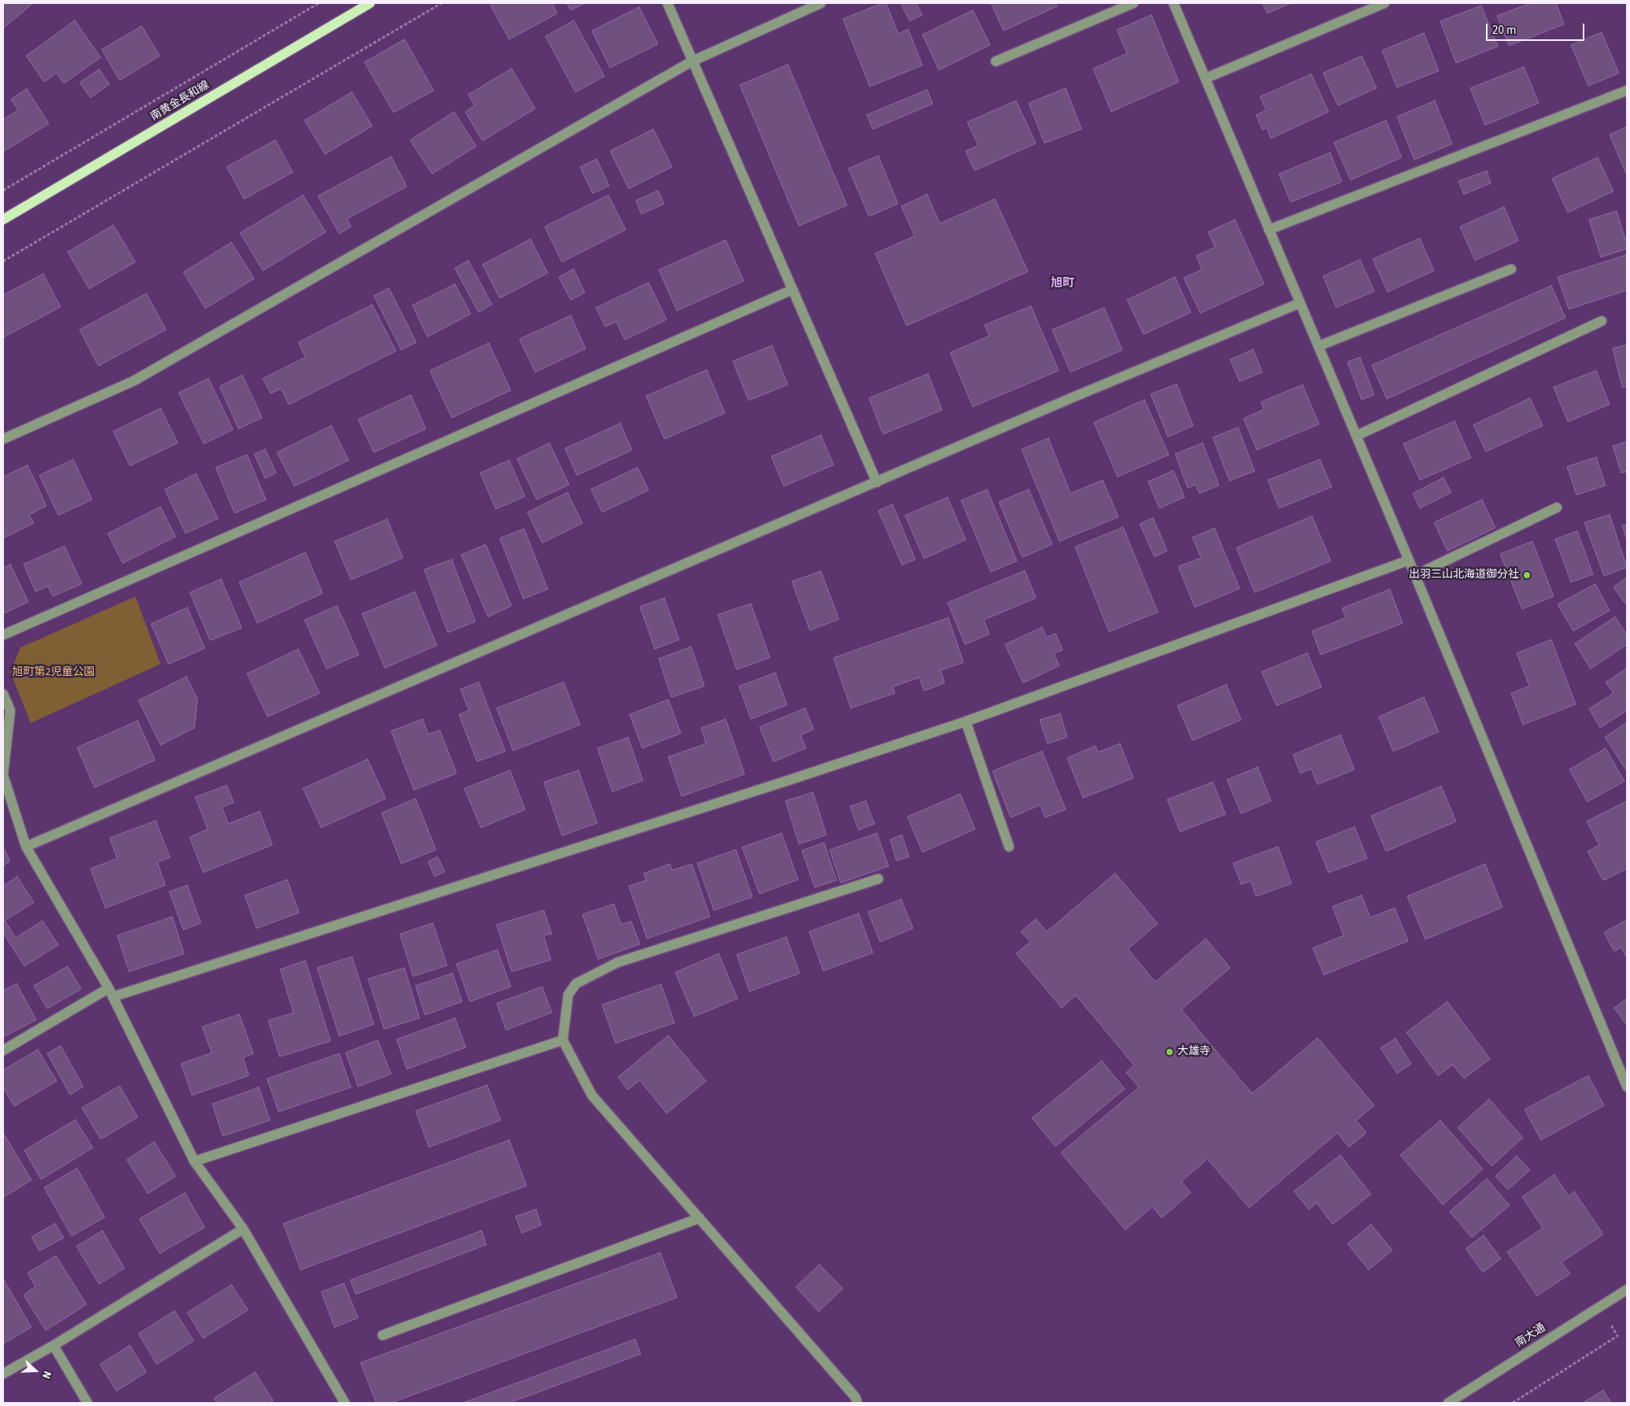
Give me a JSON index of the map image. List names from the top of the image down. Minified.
{"streets":{"main road":["南黄金長和線"],"street":["南大通"]},"districts":["旭町"],"parks":["旭町第2児童公園"],"places":["出羽三山北海道御分社","大雄寺"],"scale_bar":"20 m","north":"right"}
